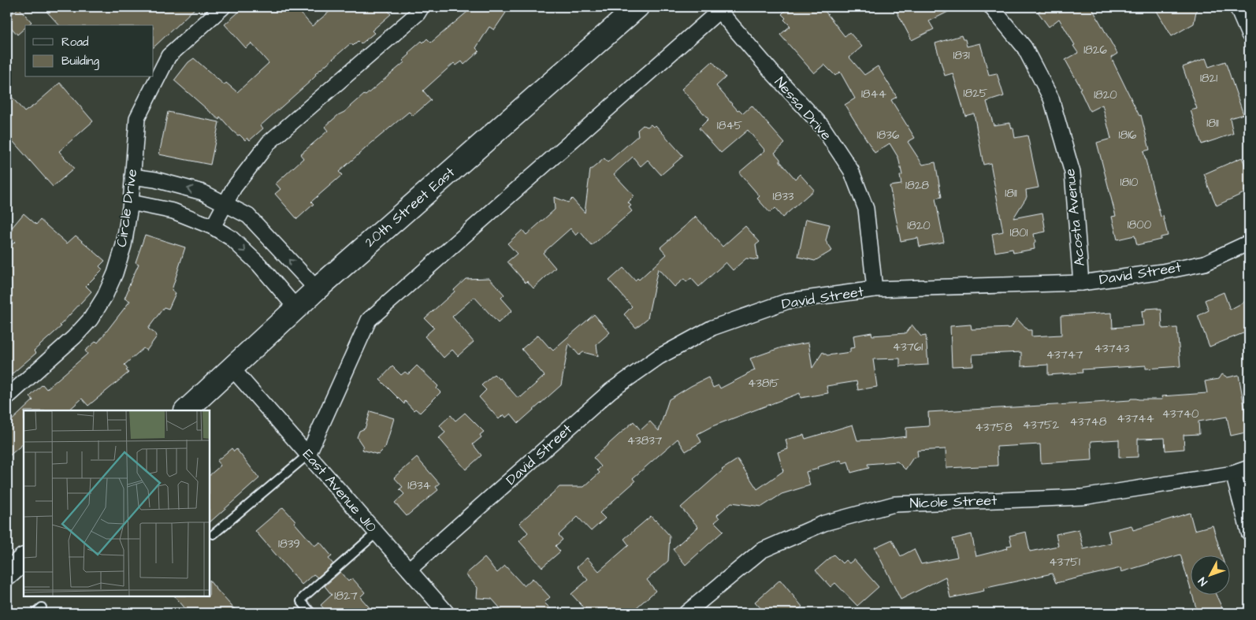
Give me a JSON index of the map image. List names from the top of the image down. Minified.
{"streets":{"main road":["20th Street East"],"street":["Nessa Drive","Circle Drive","Acosta Avenue","David Street","East Avenue J10","Nicole Street"]},"crossings":[["Nessa Drive","David Street"],["20th Street East","East Avenue J10"],["Acosta Avenue","David Street"],["David Street","East Avenue J10"]],"house_numbers":["1826","1831","1821","1825","1844","1820","1811","1845","1836","1816","1810","1828","1811","1833","1800","1820","1801","43761","43743","43747","43815","43740","43744","43748","43752","43758","43837","1834","1839","43751","1827"],"legend":["Road","Building"],"north":"bottom left"}
